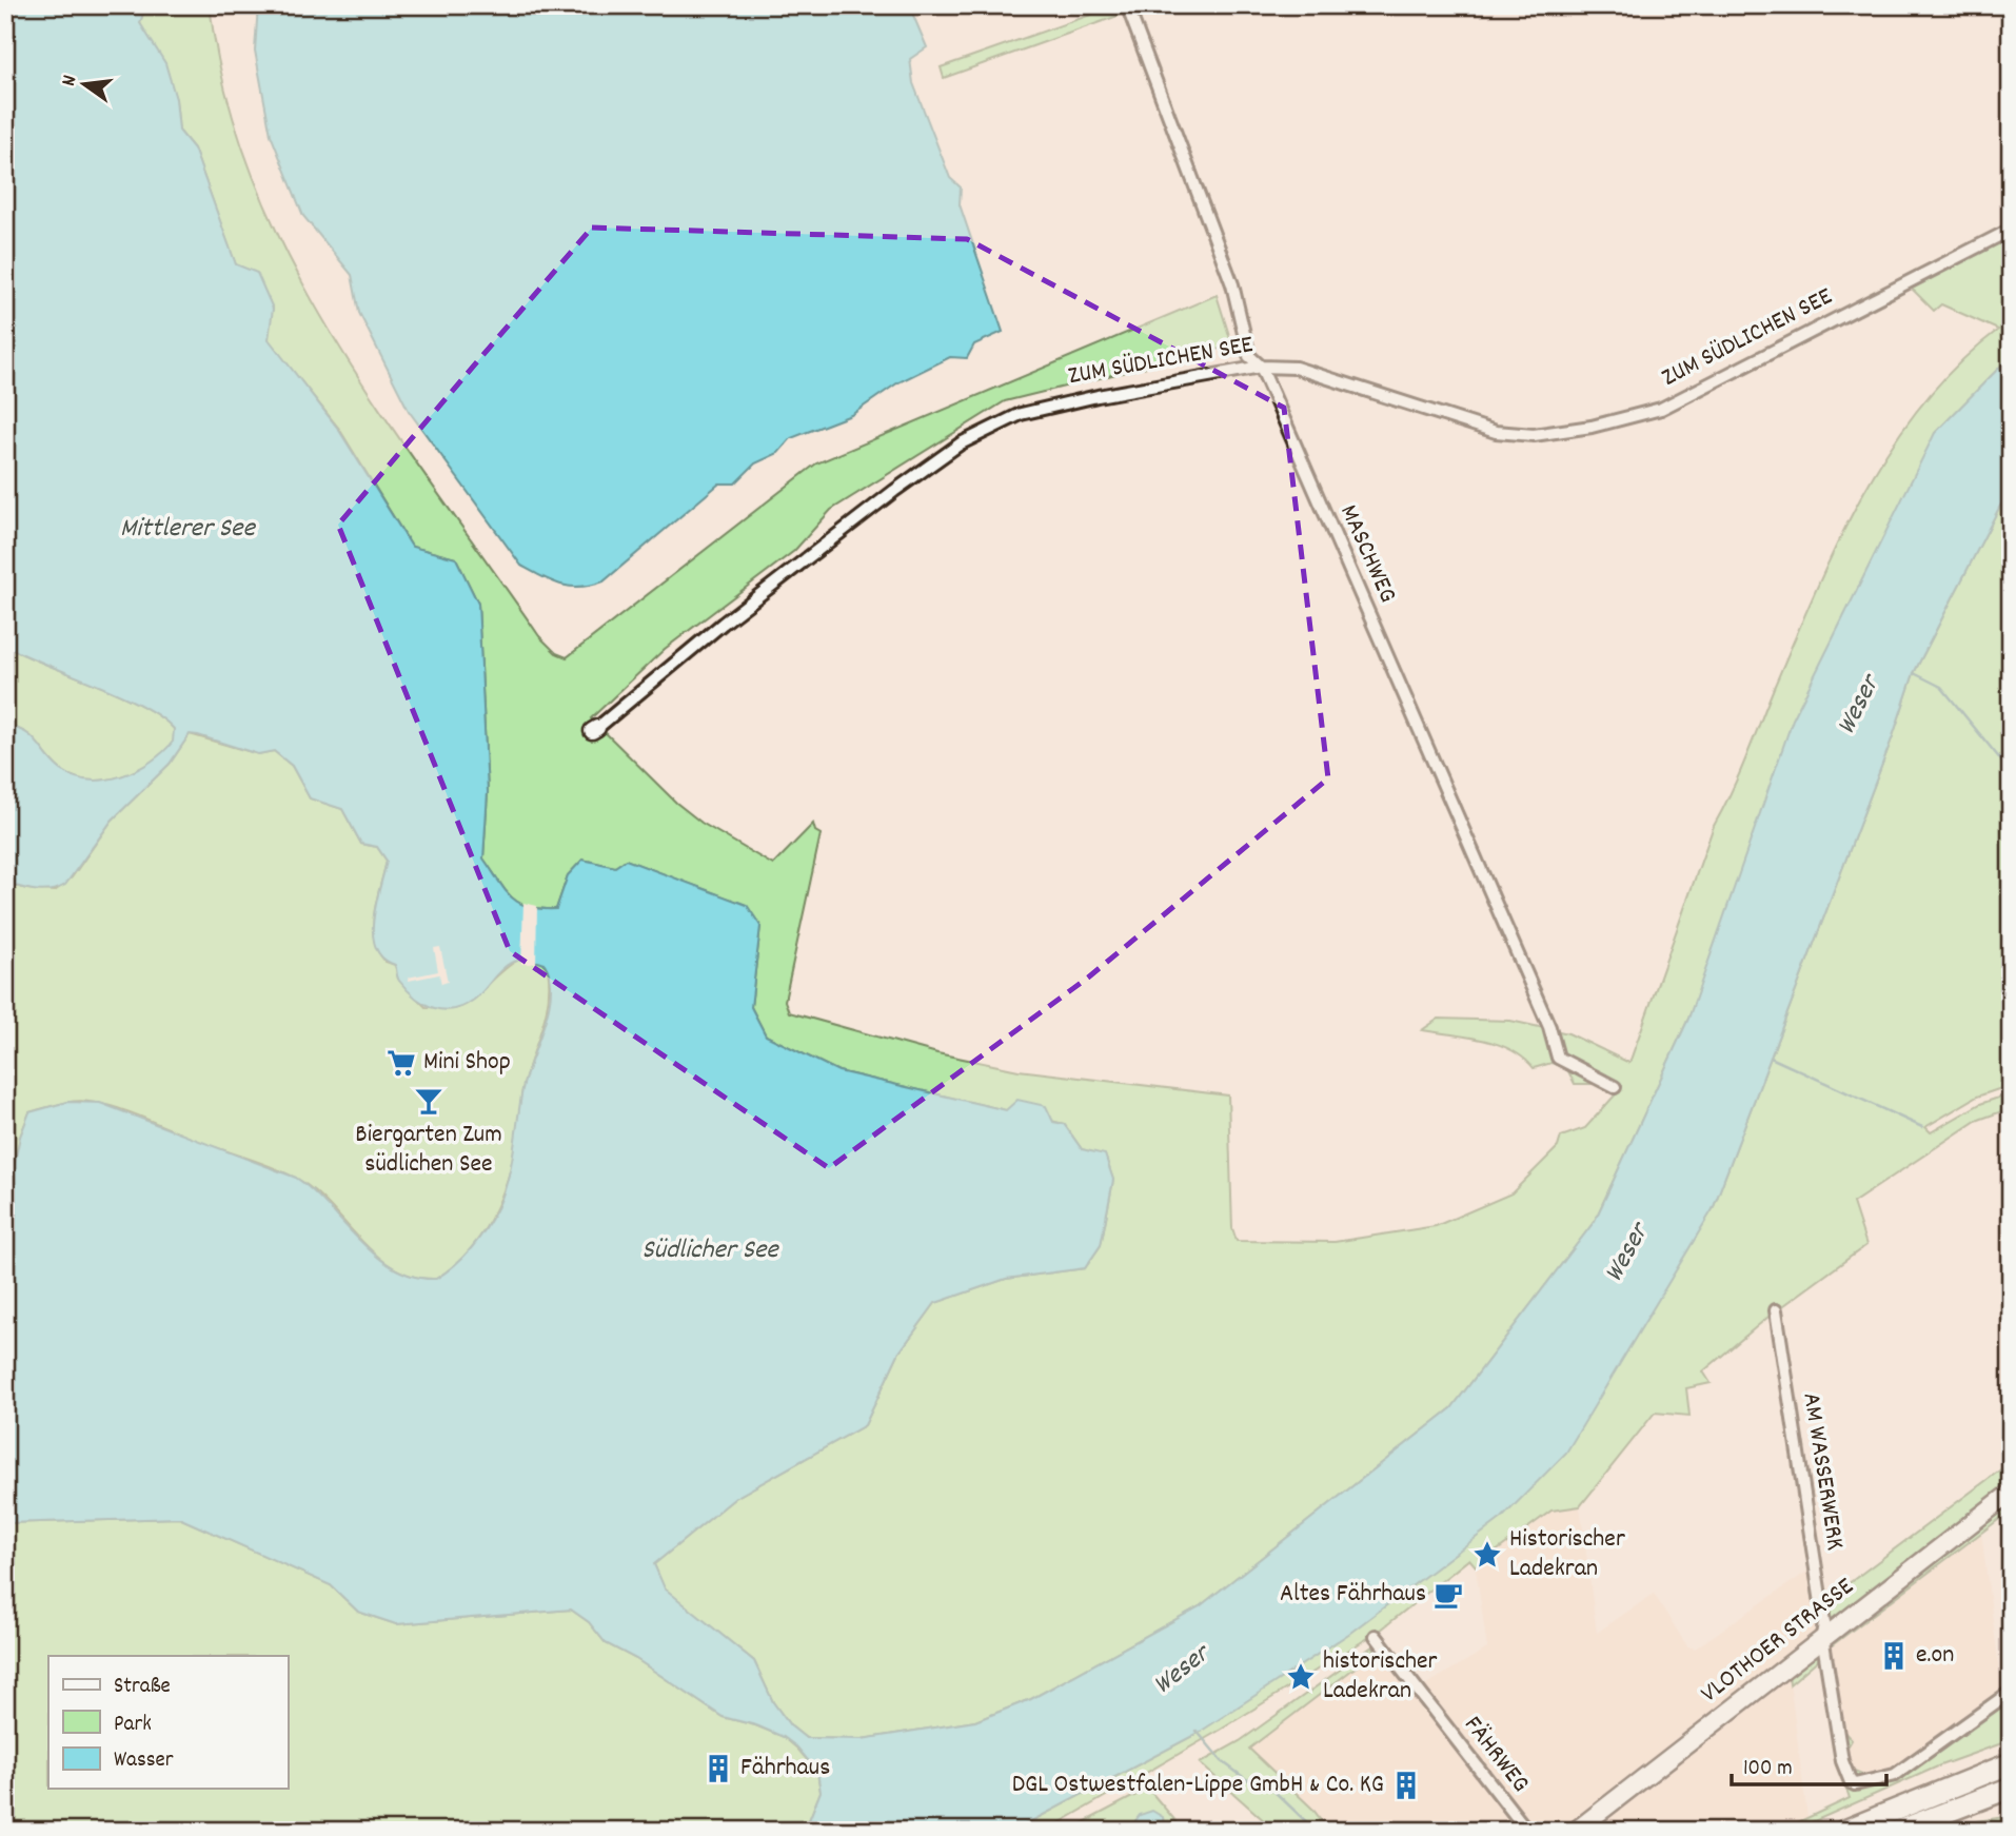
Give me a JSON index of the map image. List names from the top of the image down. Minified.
{"streets":{"main road":["VLOTHOER STRASSE"],"street":["ZUM SÜDLICHEN SEE","MASCHWEG","AM WASSERWERK","FÄHRWEG"]},"crossings":[["ZUM SÜDLICHEN SEE","MASCHWEG"],["AM WASSERWERK","VLOTHOER STRASSE"]],"water":["Mittlerer See","Weser","Südlicher See"],"places":{"supermarket":["Mini Shop"],"bar":["Biergarten Zum südlichen See"],"place":["Historischer Ladekran","historischer Ladekran"],"cafe":["Altes Fährhaus"],"building":["e.on","Fährhaus","DGL Ostwestfalen-Lippe GmbH & Co. KG"]},"legend":["Straße","Park","Wasser"],"scale_bar":"100 m","north":"left"}
